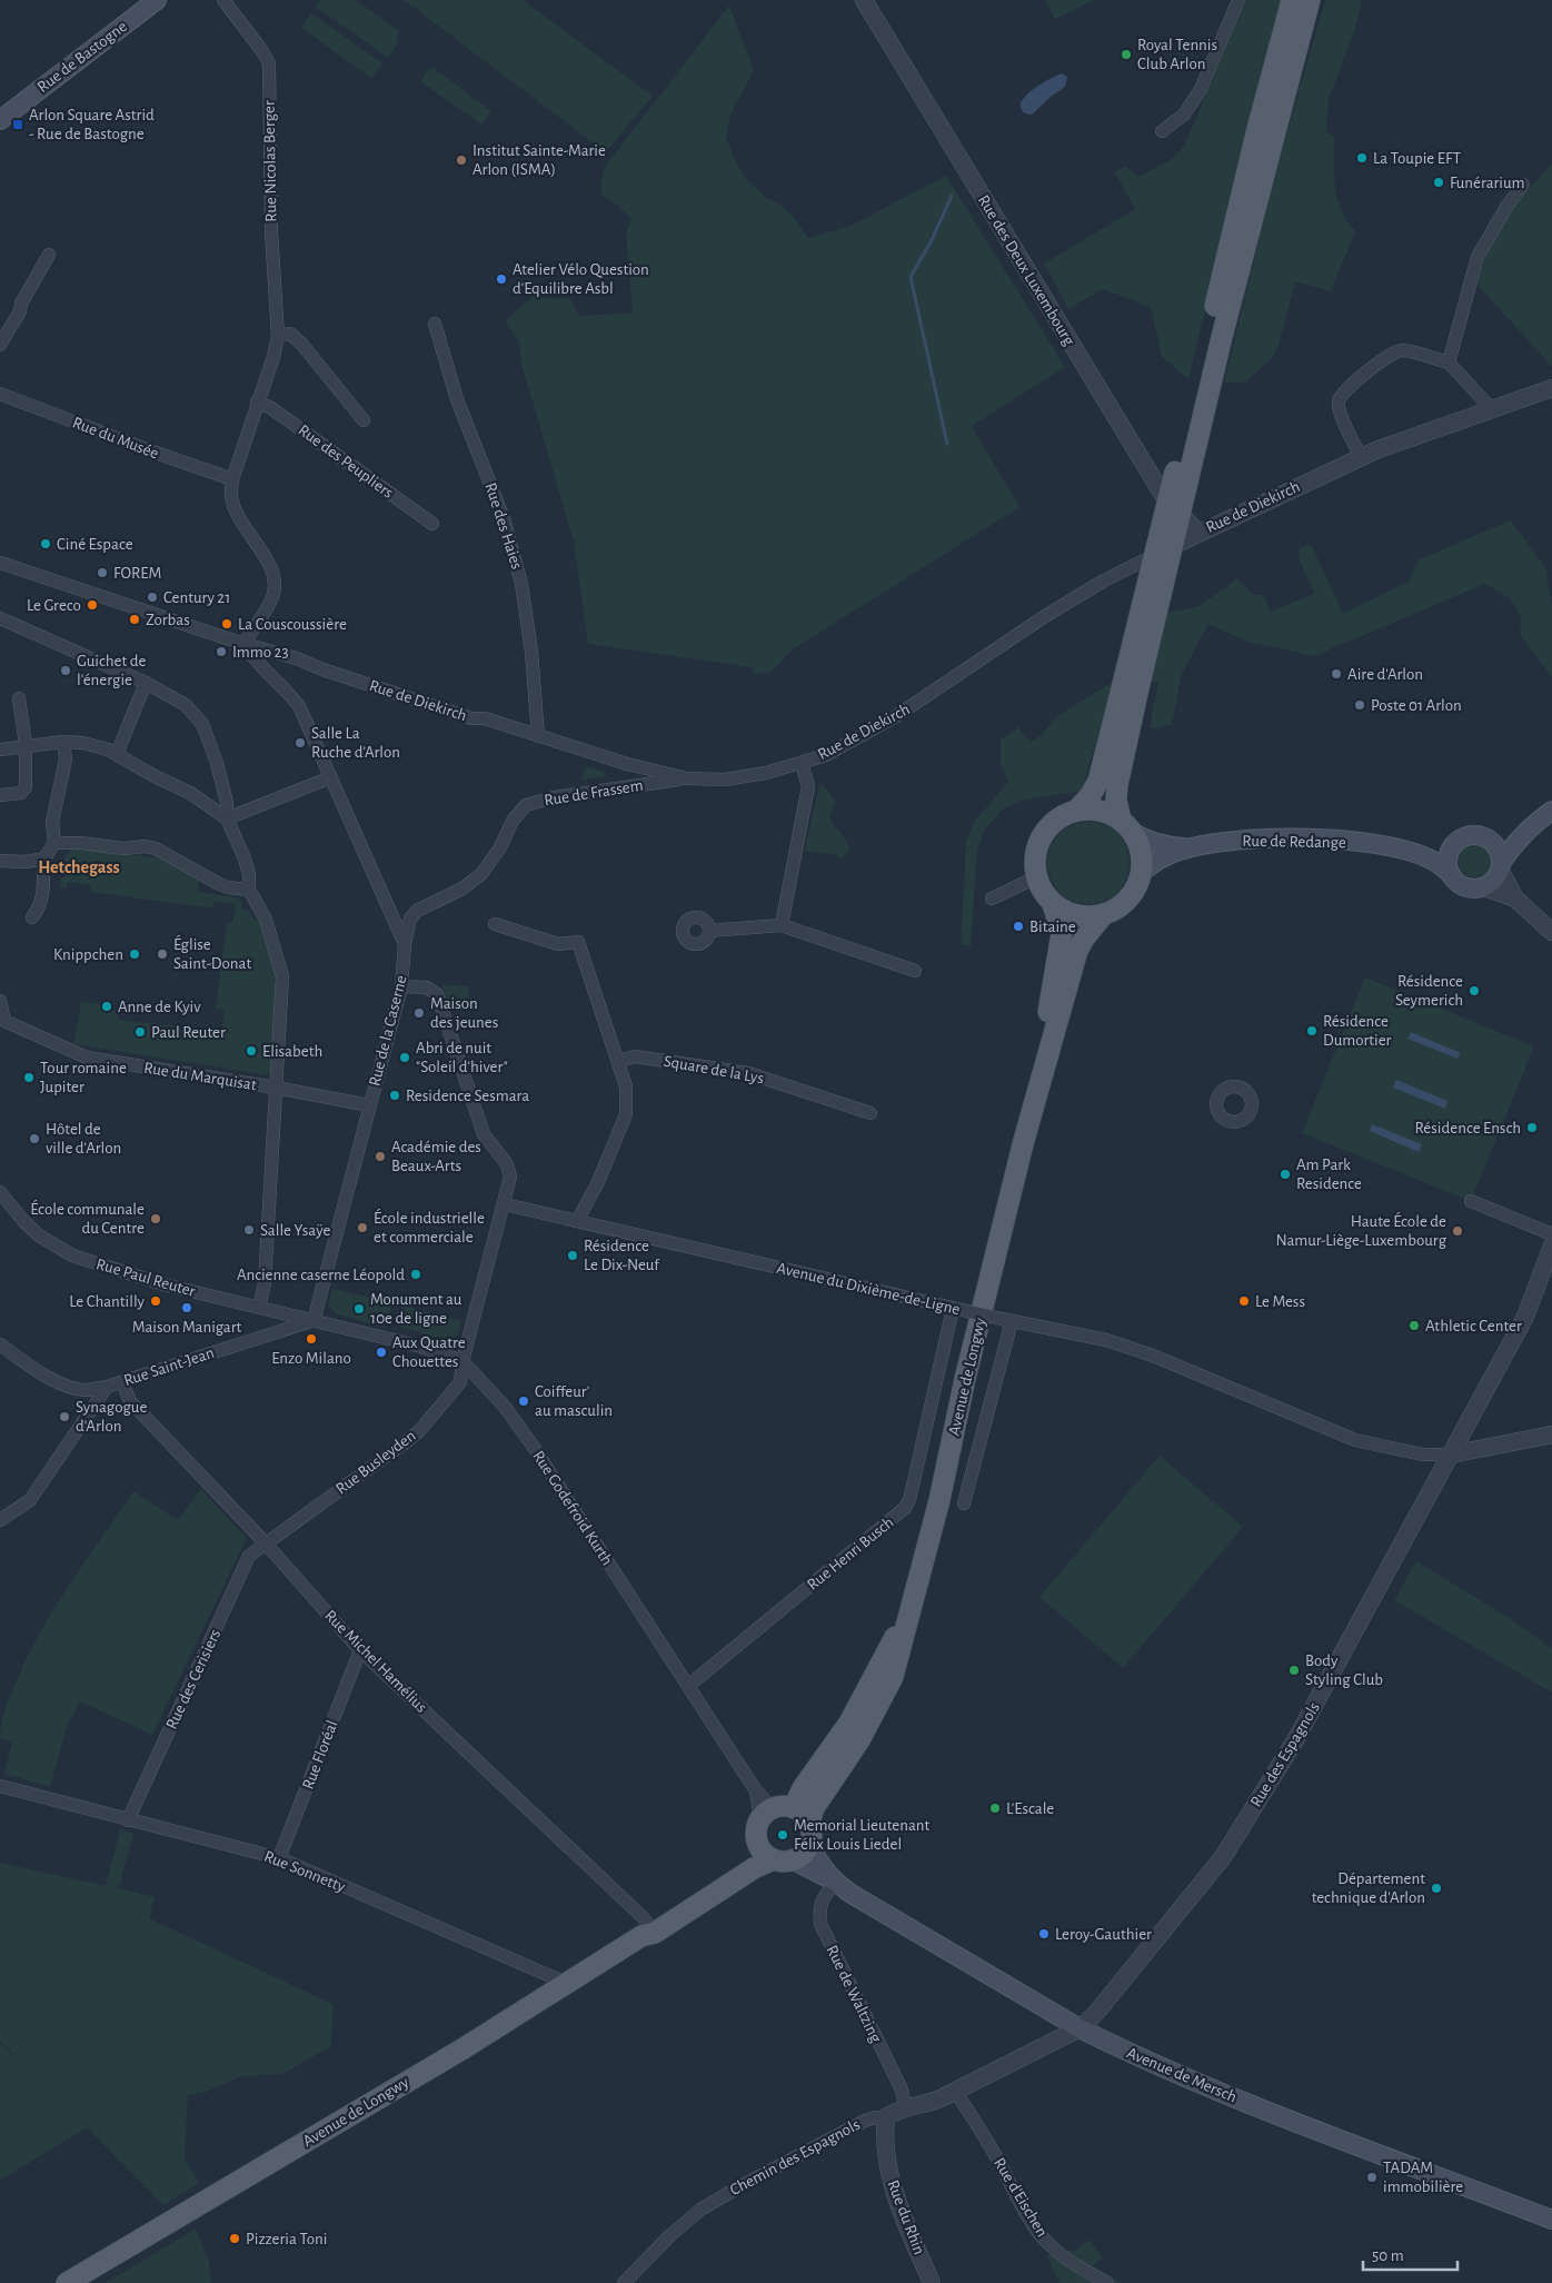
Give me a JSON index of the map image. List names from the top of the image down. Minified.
{"streets":{"main road":["Rue de Bastogne","Rue de Redange","Avenue de Longwy","Avenue de Mersch"],"street":["Rue Nicolas Berger","Rue des Deux Luxembourg","Rue du Musée","Rue des Peupliers","Rue de Diekirch","Rue des Haies","Rue de Frassem","Rue de la Caserne","Square de la Lys","Rue du Marquisat","Rue Paul Reuter","Avenue du Dixième-de-Ligne","Rue Saint-Jean","Rue Busleyden","Rue Godefroid Kurth","Rue Henri Busch","Rue Michel Hamélius","Rue des Cerisiers","Rue Floréal","Rue des Espagnols","Rue Sonnetty","Rue de Waltzing","Chemin des Espagnols","Rue d'Eischen","Rue du Rhin"]},"crossings":[["Rue Nicolas Berger","Rue du Musée"],["Rue Nicolas Berger","Rue des Peupliers"],["Rue Nicolas Berger","Rue de Diekirch"],["Rue Nicolas Berger","Rue de la Caserne"],["Rue des Deux Luxembourg","Rue de Diekirch"],["Rue de Diekirch","Rue des Haies"],["Rue de Diekirch","Rue de Frassem"],["Rue de Diekirch","Rue de la Caserne"],["Rue de Frassem","Rue de la Caserne"],["Rue de la Caserne","Rue du Marquisat"],["Rue de la Caserne","Rue Paul Reuter"],["Rue de la Caserne","Rue Saint-Jean"],["Rue de la Caserne","Rue Busleyden"],["Rue de la Caserne","Rue Godefroid Kurth"],["Rue Paul Reuter","Rue Saint-Jean"],["Rue Paul Reuter","Rue Godefroid Kurth"],["Avenue du Dixième-de-Ligne","Rue Busleyden"],["Avenue du Dixième-de-Ligne","Rue Henri Busch"],["Avenue du Dixième-de-Ligne","Rue des Espagnols"],["Rue Saint-Jean","Rue Godefroid Kurth"],["Rue Saint-Jean","Rue Michel Hamélius"],["Avenue de Longwy","Rue Godefroid Kurth"],["Avenue de Longwy","Rue Michel Hamélius"],["Avenue de Longwy","Rue Sonnetty"],["Avenue de Longwy","Avenue de Mersch"],["Rue Busleyden","Rue Godefroid Kurth"],["Rue Busleyden","Rue Michel Hamélius"],["Rue Busleyden","Rue des Cerisiers"],["Rue Godefroid Kurth","Rue Henri Busch"],["Rue Godefroid Kurth","Avenue de Mersch"],["Rue Michel Hamélius","Rue des Cerisiers"],["Rue Michel Hamélius","Rue Floréal"],["Rue des Cerisiers","Rue Sonnetty"],["Rue Floréal","Rue Sonnetty"],["Rue des Espagnols","Avenue de Mersch"],["Rue des Espagnols","Chemin des Espagnols"],["Rue de Waltzing","Avenue de Mersch"],["Rue de Waltzing","Chemin des Espagnols"],["Avenue de Mersch","Chemin des Espagnols"],["Chemin des Espagnols","Rue d'Eischen"],["Chemin des Espagnols","Rue du Rhin"]],"districts":["Hetchegass"],"places":{"other":["Royal Tennis Club Arlon","La Toupie EFT","Institut Sainte-Marie Arlon (ISMA)","Funérarium","Atelier Vélo Question d'Equilibre Asbl","Ciné Espace","FOREM","Century 21","Le Greco","Zorbas","La Couscoussière","Immo 23","Guichet de l'énergie","Aire d'Arlon","Poste 01 Arlon","Salle La Ruche d'Arlon","Bitaine","Knippchen","Église Saint-Donat","Résidence Seymerich","Anne de Kyiv","Maison des jeunes","Résidence Dumortier","Paul Reuter","Elisabeth","Abri de nuit \"Soleil d'hiver\"","Tour romaine Jupiter","Residence Sesmara","Résidence Ensch","Hôtel de ville d'Arlon","Académie des Beaux-Arts","Am Park Residence","École communale du Centre","École industrielle et commerciale","Salle Ysaÿe","Haute École de Namur-Liège-Luxembourg","Résidence Le Dix-Neuf","Ancienne caserne Léopold","Le Chantilly","Le Mess","Maison Manigart","Monument au 10e de ligne","Athletic Center","Enzo Milano","Aux Quatre Chouettes","Coiffeur' au masculin","Synagogue d'Arlon","Body Styling Club","L'Escale","Memorial Lieutenant Félix Louis Liedel","Département technique d'Arlon","Leroy-Gauthier","TADAM immobilière","Pizzeria Toni"],"transit":["Arlon Square Astrid - Rue de Bastogne"]},"scale_bar":"50 m"}
